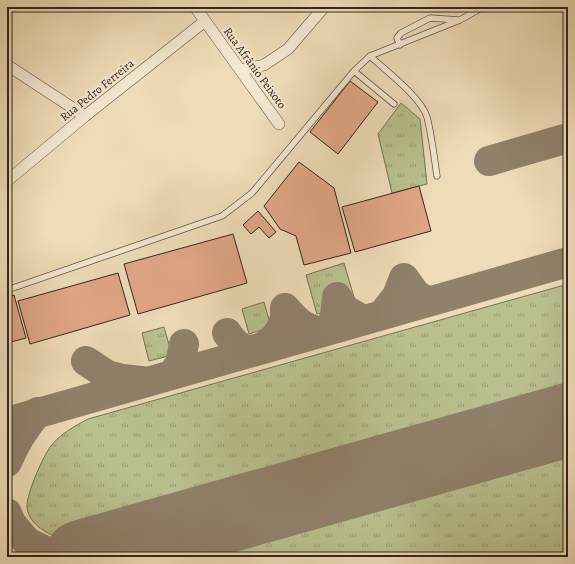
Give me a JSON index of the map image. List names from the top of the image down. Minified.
{"streets":{"street":["Rua Afrânio Peixoto","Rua Pedro Ferreira"]},"crossings":[["Rua Afrânio Peixoto","Rua Pedro Ferreira"]]}
